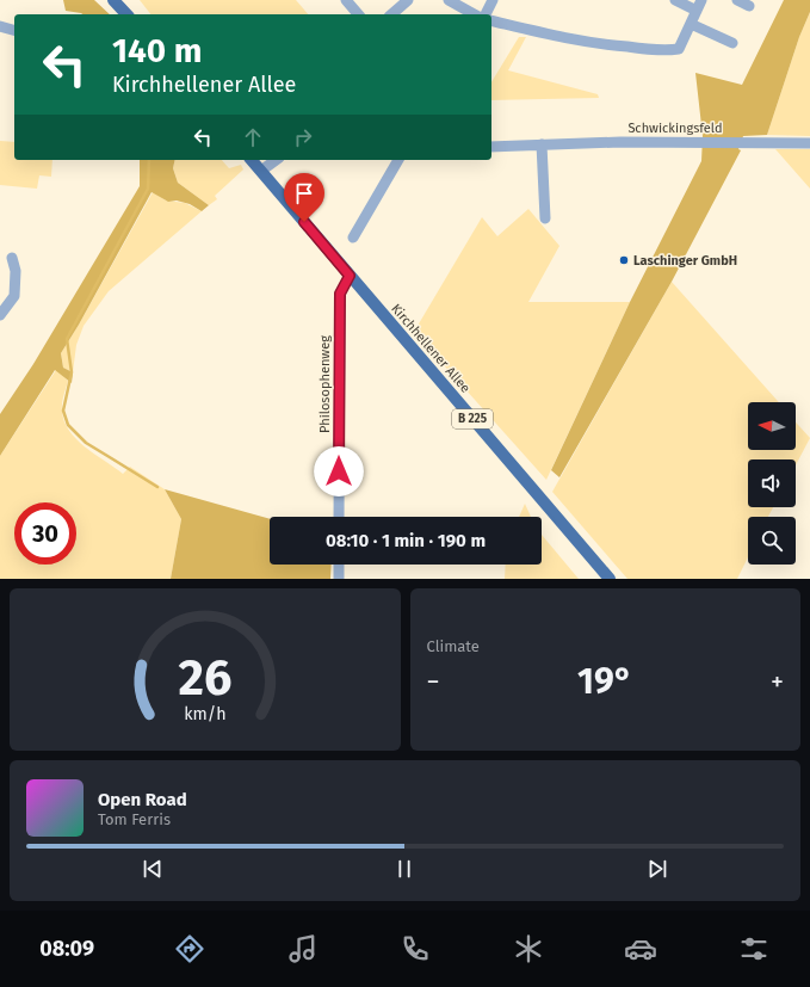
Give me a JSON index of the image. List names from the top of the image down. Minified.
{"streets":{"main road":["Kirchhellener Allee","B 225"],"street":["Schwickingsfeld","Philosophenweg"]},"crossings":[["Kirchhellener Allee","Philosophenweg"]],"places":["Laschinger GmbH"],"north":"left","page":{"turn":["140 m","Kirchhellener Allee"],"limit":"30","trip":"08:10 · 1 min · 190 m","tile":"Climate","heat":["−","19°","+"],"song":["Open Road","Tom Ferris"],"tabs":"08:09","gauge":["26","km/h"]}}
